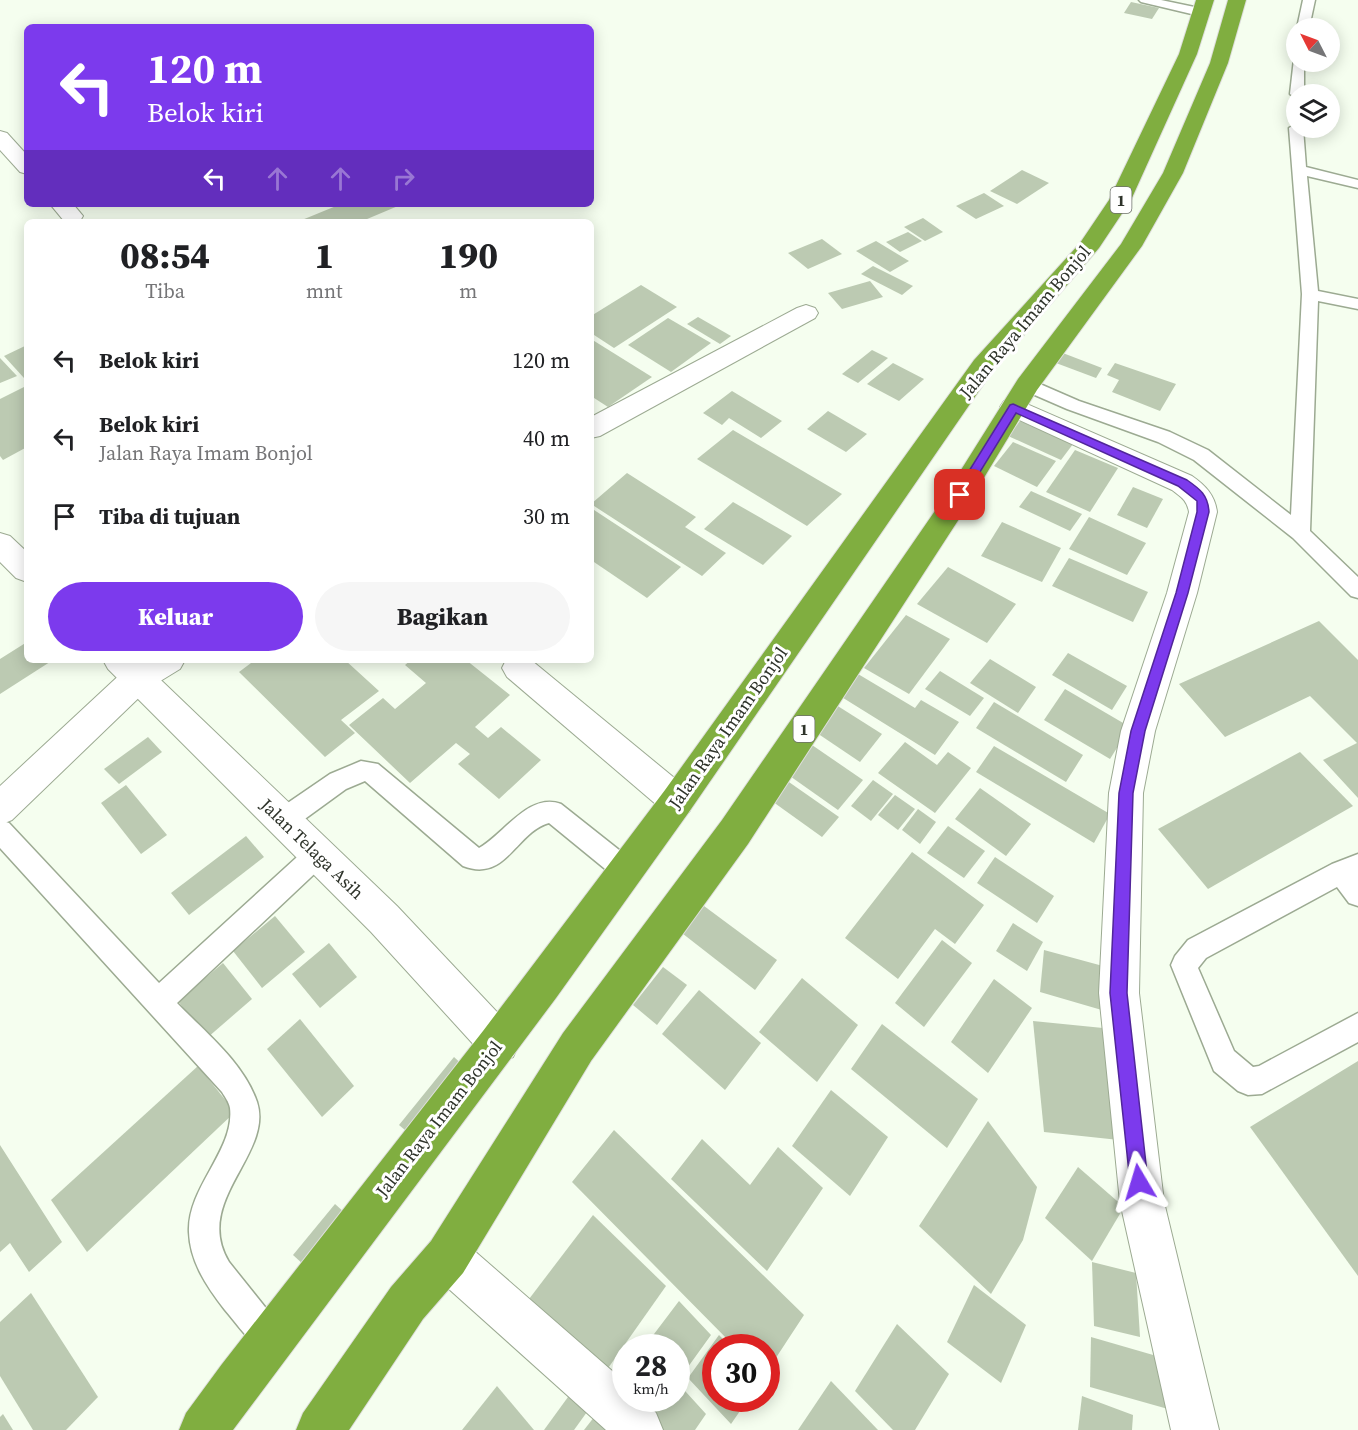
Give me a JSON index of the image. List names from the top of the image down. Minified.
{"streets":{"highway":["1","Jalan Raya Imam Bonjol"],"street":["Jalan Telaga Asih"]},"crossings":[["Jalan Raya Imam Bonjol","Jalan Telaga Asih"]],"north":"top left","page":{"turn":["120 m","Belok kiri"],"eta":["08:54","Tiba","1","mnt","190","m"],"list":[{"name":"Belok kiri","value":"120 m"},{"name":"Belok kiri","note":"Jalan Raya Imam Bonjol","value":"40 m"},{"name":"Tiba di tujuan","value":"30 m"}],"buttons":["Keluar","Bagikan"],"speed":"28 km/h","limit":"30"}}
